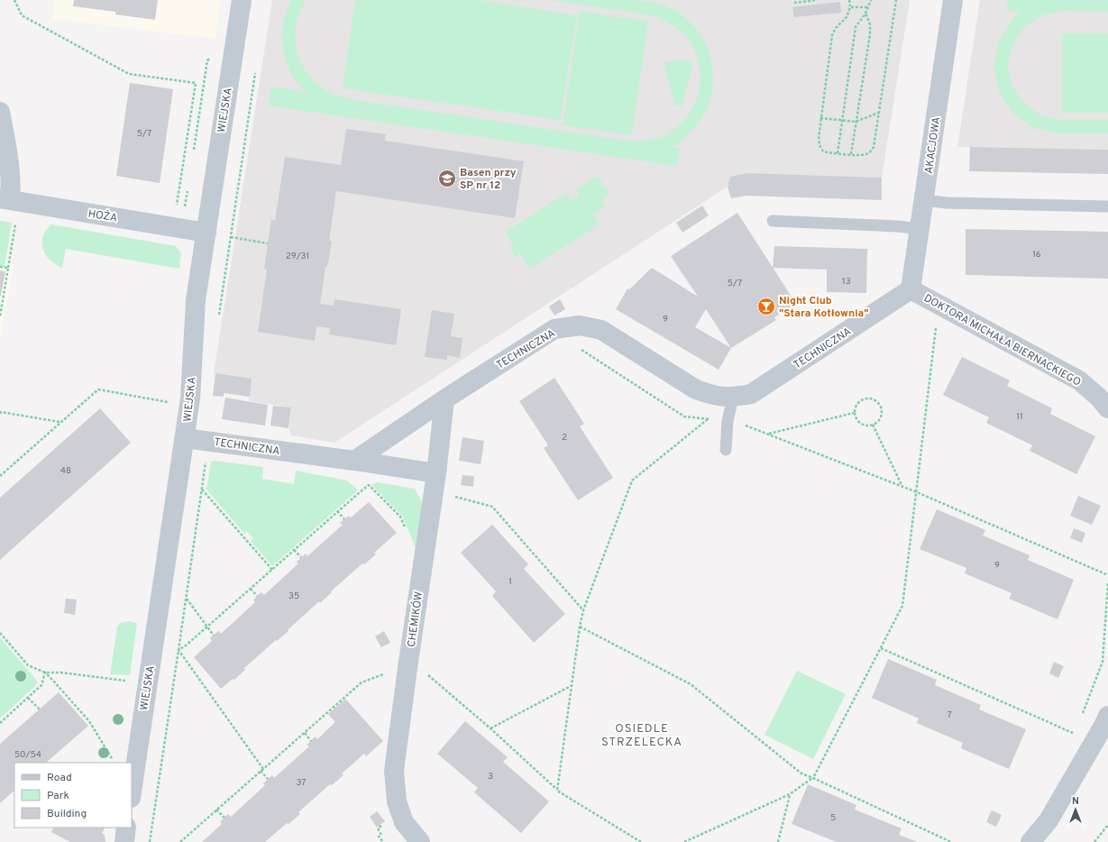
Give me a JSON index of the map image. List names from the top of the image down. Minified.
{"streets":{"street":["WIEJSKA","AKACJOWA","HOŻA","DOKTORA MICHAŁA BIERNACKIEGO","TECHNICZNA","CHEMIKÓW"]},"crossings":[["WIEJSKA","HOŻA"],["WIEJSKA","TECHNICZNA"],["AKACJOWA","DOKTORA MICHAŁA BIERNACKIEGO"],["AKACJOWA","TECHNICZNA"],["DOKTORA MICHAŁA BIERNACKIEGO","TECHNICZNA"],["TECHNICZNA","CHEMIKÓW"]],"districts":["OSIEDLE STRZELECKA"],"places":{"school or university":["Basen przy SP nr 12"],"bar":["Night Club \"Stara Kotłownia\""]},"house_numbers":["5/7","16","29/31","13","5/7","9","11","2","48","9","1","35","7","50/54","3","37","5"],"legend":["Road","Park","Building"],"north":"top"}
